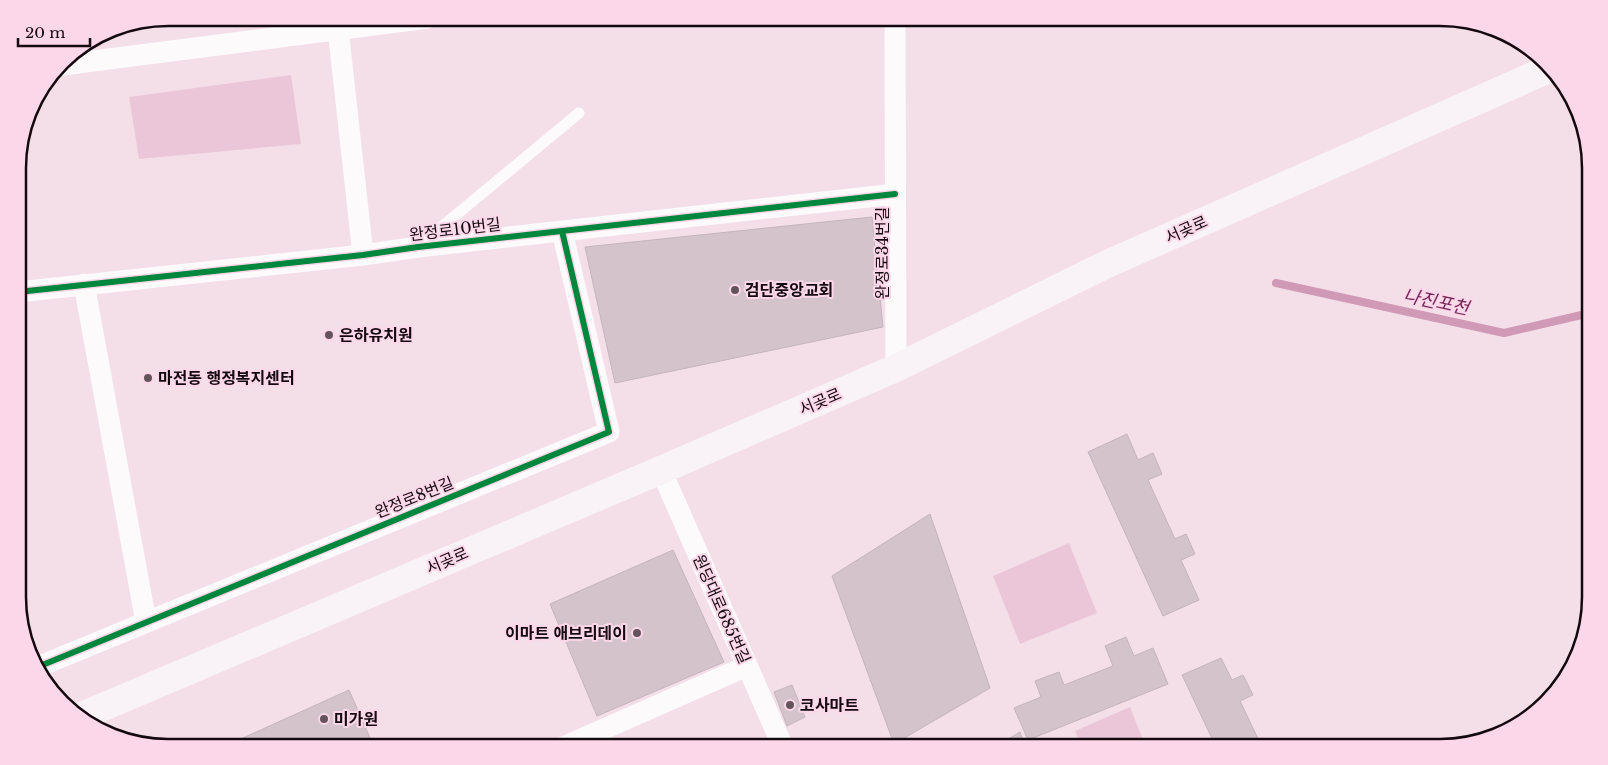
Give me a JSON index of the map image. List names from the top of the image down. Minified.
{"streets":{"main road":["서곶로"],"street":["완정로10번길","완정로34번길","완정로8번길","원당대로685번길"]},"crossings":[["완정로10번길","완정로34번길"],["완정로10번길","완정로8번길"],["서곶로","완정로34번길"],["서곶로","원당대로685번길"]],"water":["나진포천"],"places":["검단중앙교회","은하유치원","마전동 행정복지센터","이마트 애브리데이","코사마트","미가원"],"scale_bar":"20 m"}
